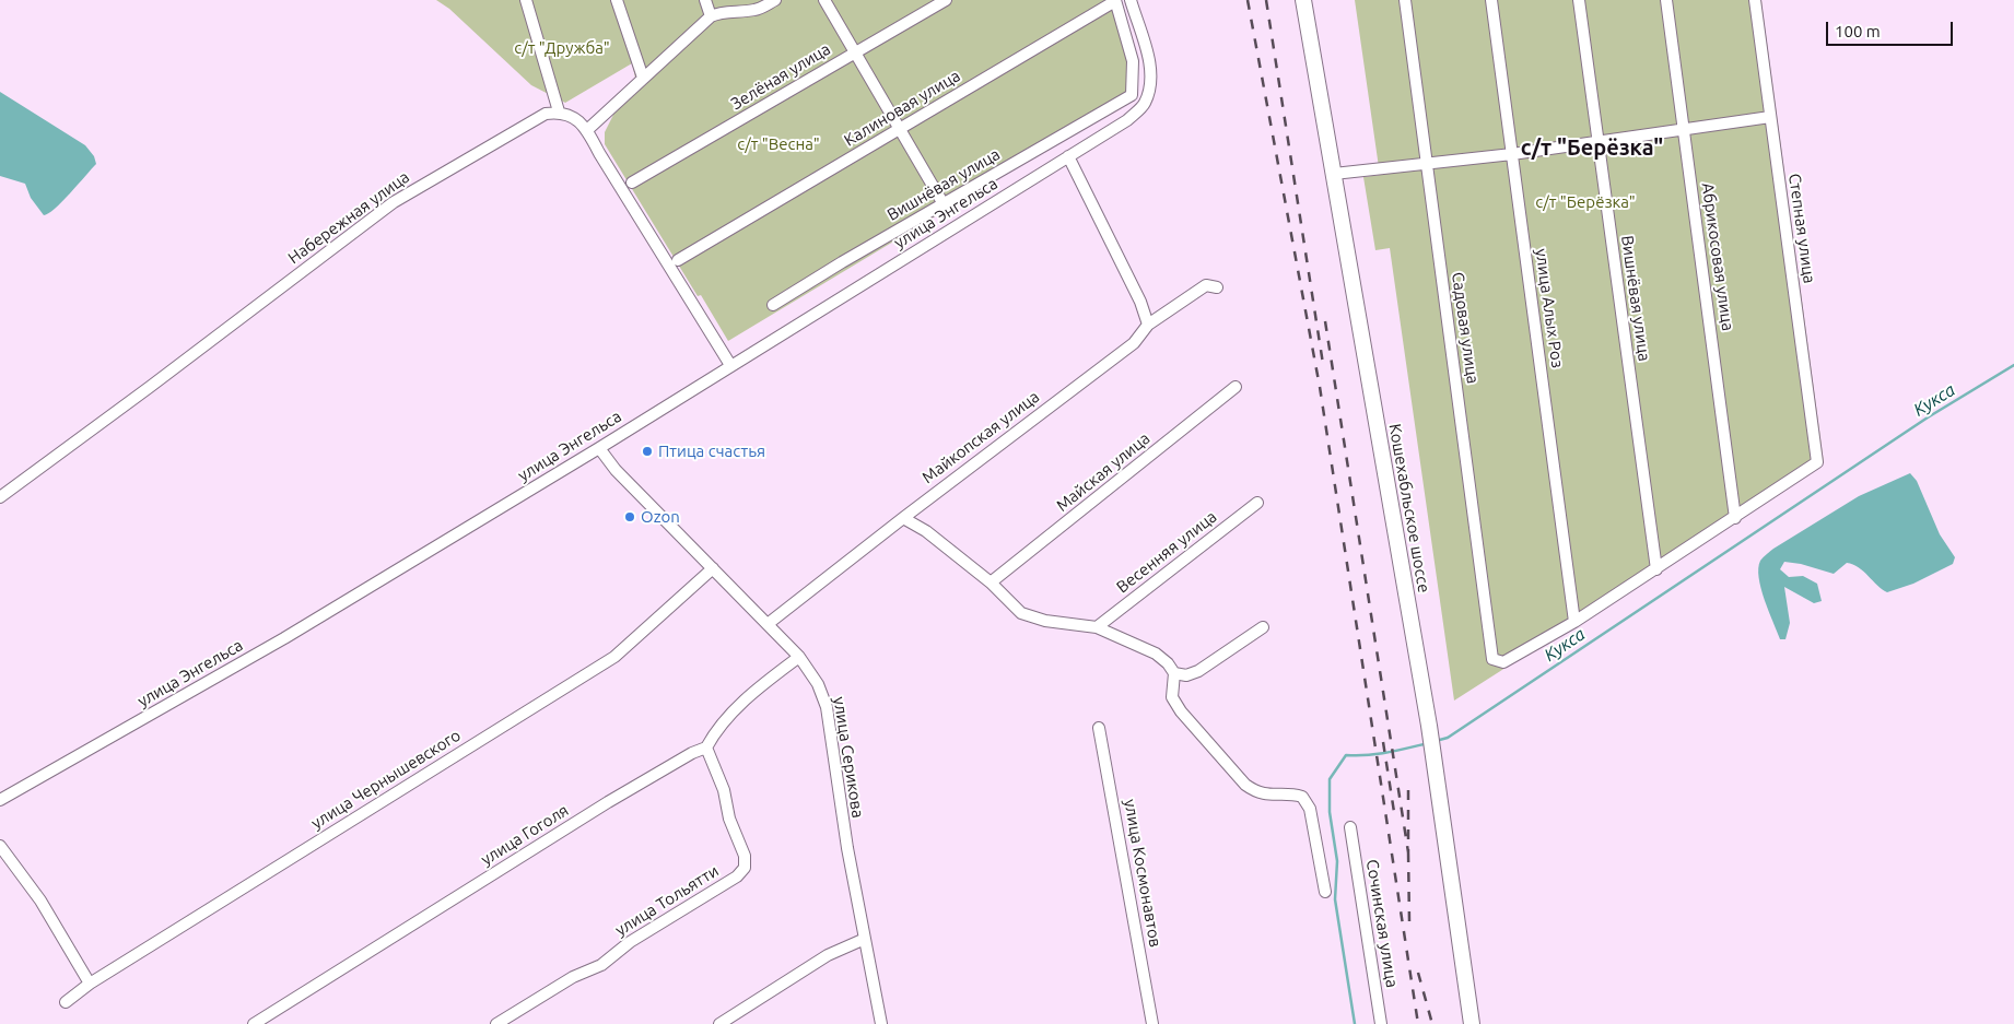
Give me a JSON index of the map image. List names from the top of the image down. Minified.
{"streets":{"main road":["Кошехабльское шоссе"],"street":["Зелёная улица","Калиновая улица","Вишнёвая улица","улица Энгельса","Набережная улица","Степная улица","Абрикосовая улица","улица Алых Роз","Садовая улица","Майкопская улица","Майская улица","Весенняя улица","улица Серикова","улица Чернышевского","улица Гоголя","улица Космонавтов","улица Тольятти","Сочинская улица"]},"crossings":[["Калиновая улица","Вишнёвая улица"],["улица Энгельса","улица Серикова"],["Степная улица","Абрикосовая улица"],["улица Алых Роз","Садовая улица"],["Майкопская улица","улица Серикова"],["улица Серикова","улица Чернышевского"],["улица Гоголя","улица Тольятти"]],"districts":["с/т \"Берёзка\""],"water":["Кукса"],"parks":["с/т \"Дружба\"","с/т \"Весна\"","с/т \"Берёзка\""],"places":["Птица счастья","Ozon"],"scale_bar":"100 m"}
